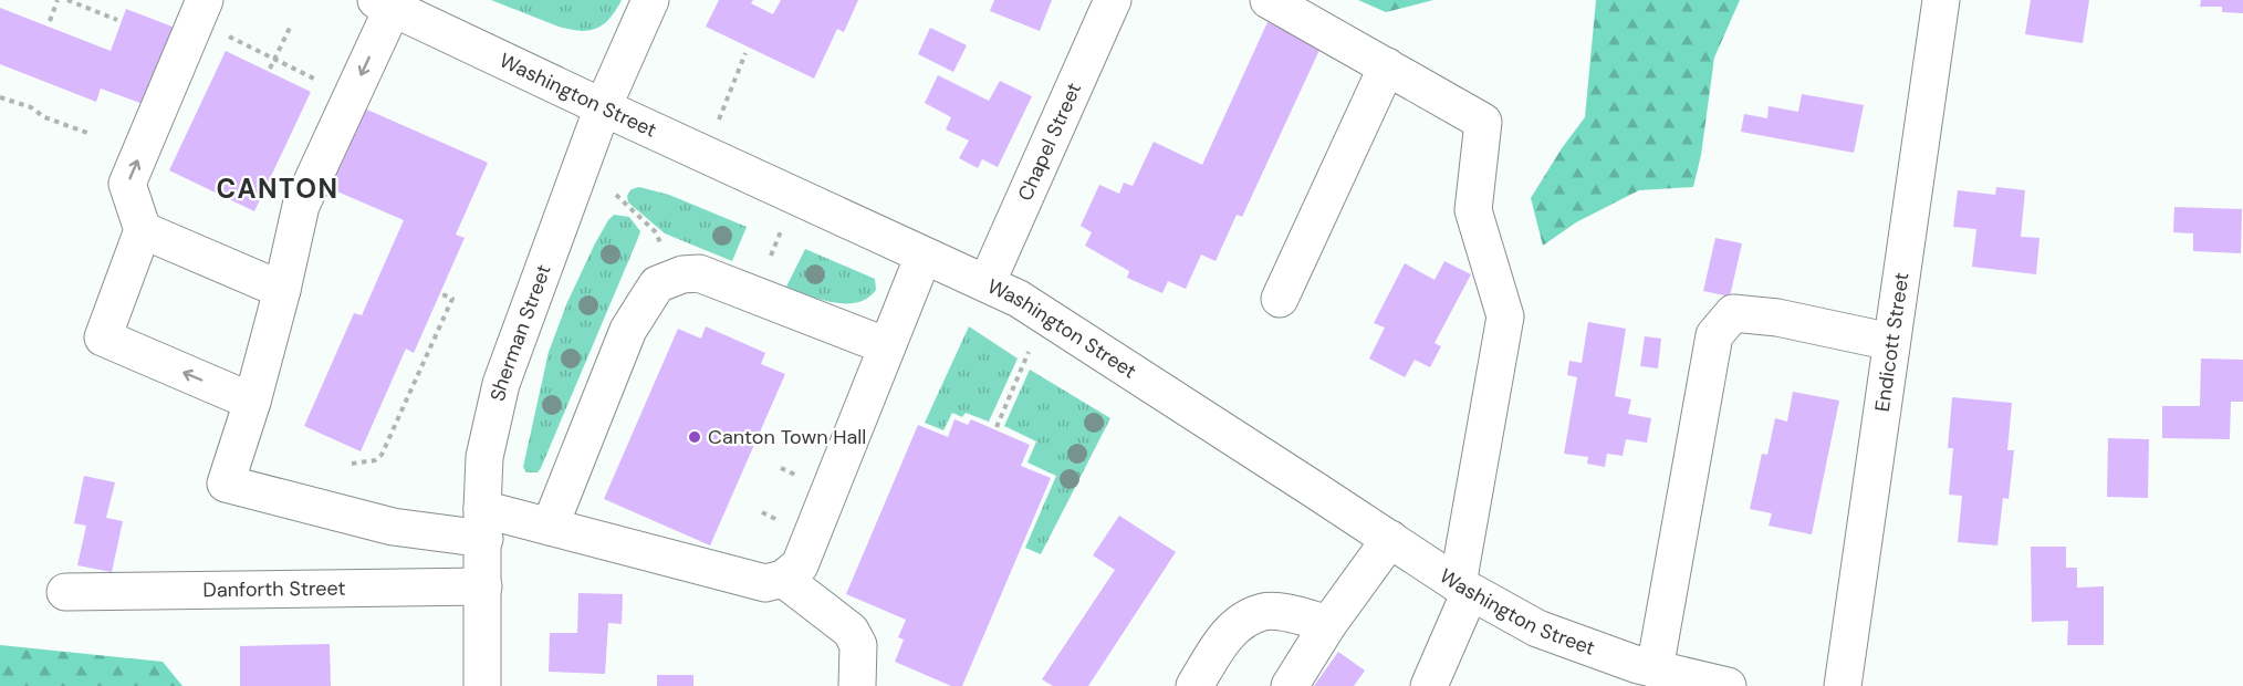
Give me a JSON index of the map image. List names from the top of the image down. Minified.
{"streets":{"main road":["Washington Street","Chapel Street","Sherman Street","Endicott Street","Danforth Street"]},"crossings":[["Washington Street","Chapel Street"],["Washington Street","Sherman Street"],["Sherman Street","Danforth Street"]],"districts":["CANTON"],"places":["Canton Town Hall"]}
